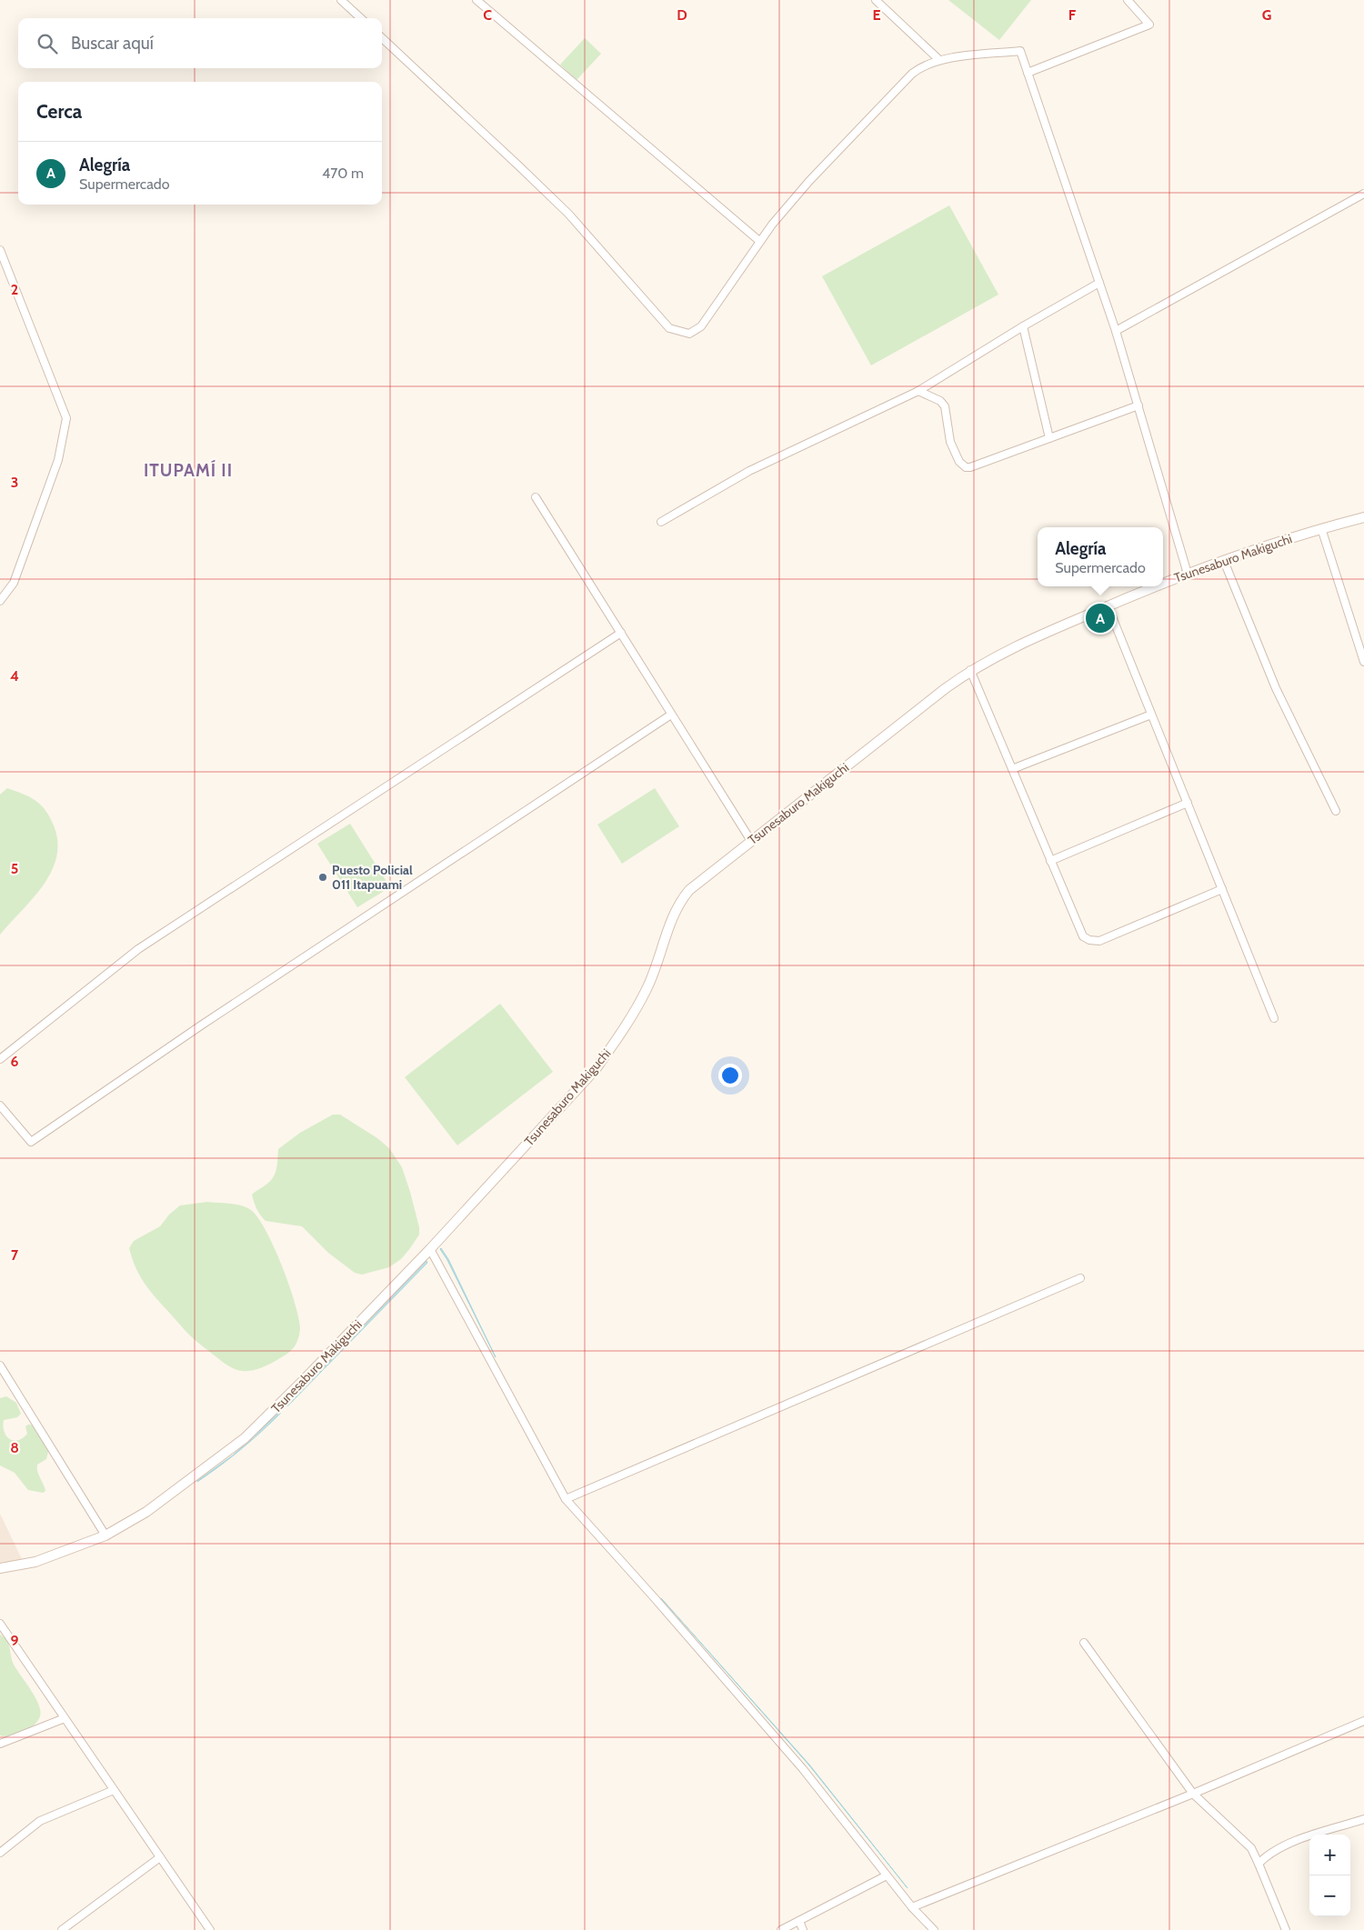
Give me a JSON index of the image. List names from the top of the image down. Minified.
{"streets":{"street":["Tsunesaburo Makiguchi"]},"districts":["ITUPAMÍ II"],"places":["Puesto Policial 011 Itapuami"],"page":{"search":"Buscar aquí","heading":"Cerca","list":[{"mark":"A","name":"Alegría","note":"Supermercado","value":"470 m"}],"popup":["Alegría","Supermercado"],"pins":"A","map_buttons":["+","−"]},"grid":{"columns":["C","D","E","F","G"],"rows":["2","3","4","5","6","7","8","9"]}}
